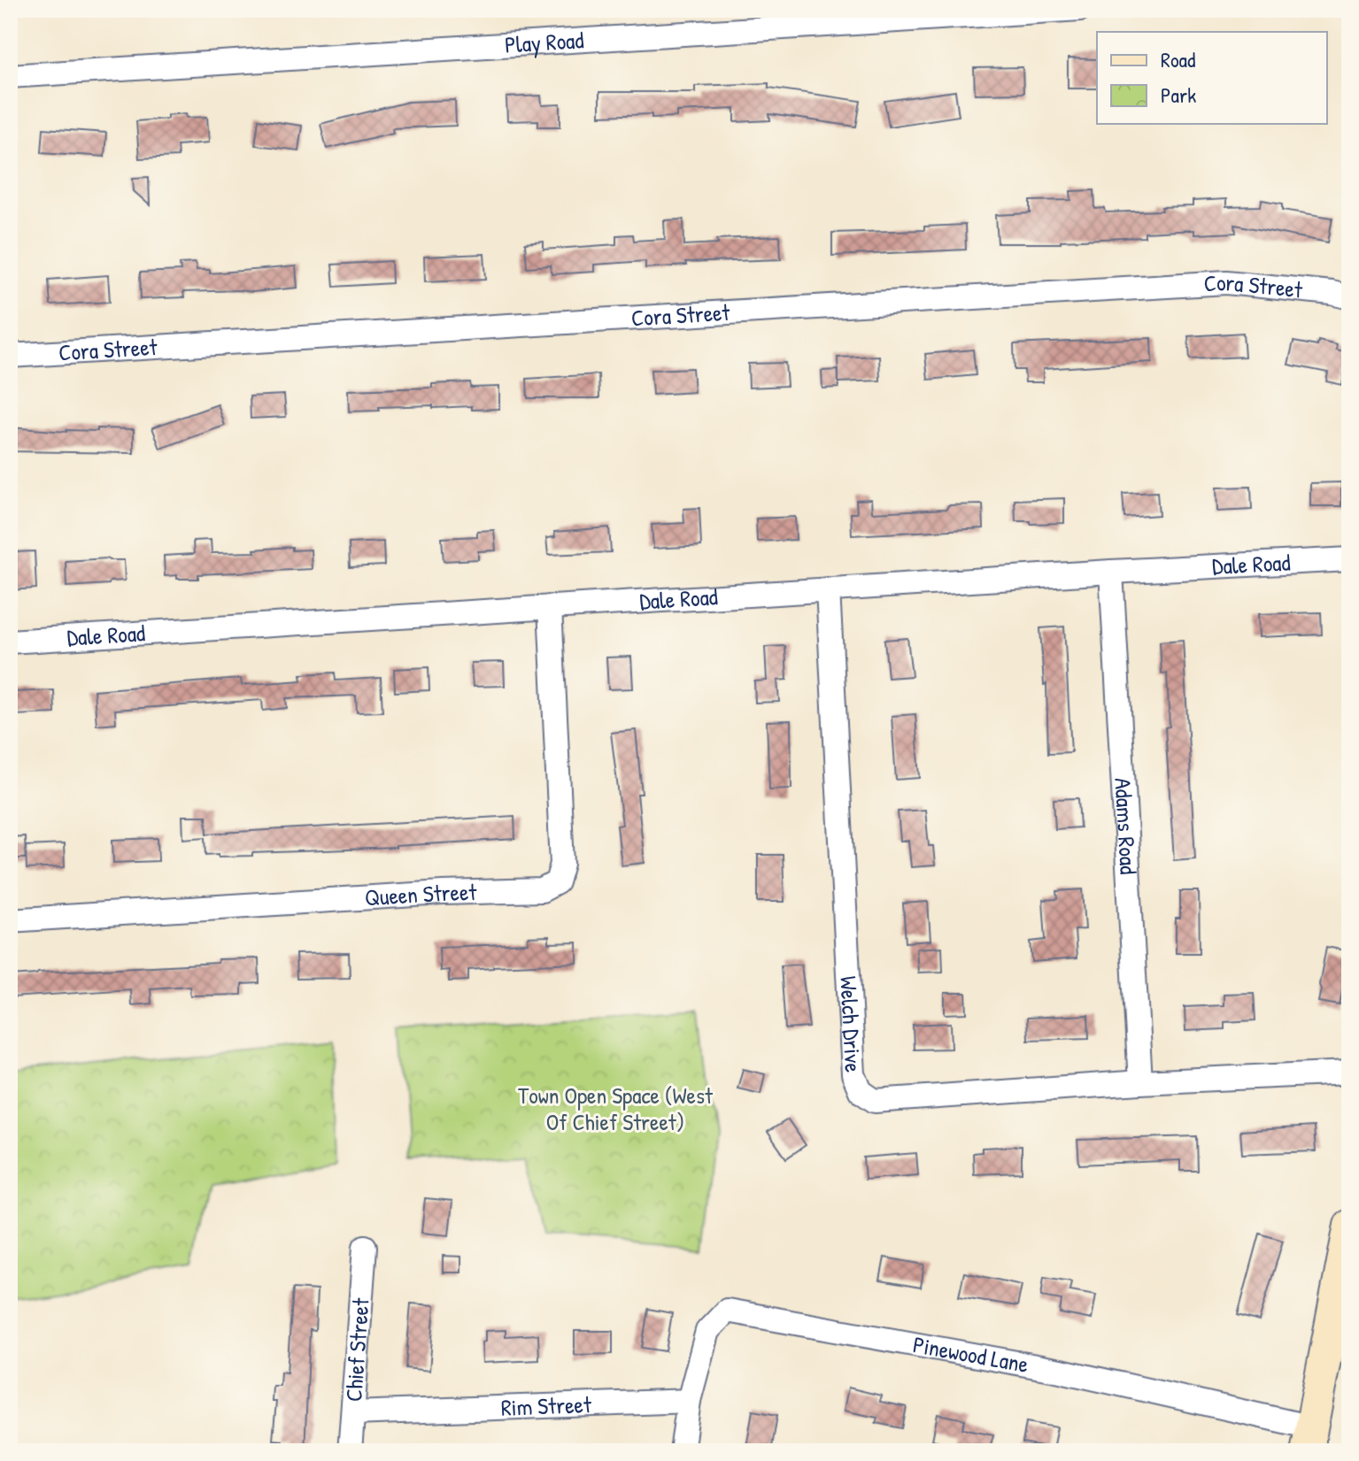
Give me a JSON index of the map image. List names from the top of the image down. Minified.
{"streets":{"street":["Play Road","Cora Street","Dale Road","Adams Road","Queen Street","Welch Drive","Chief Street","Pinewood Lane","Rim Street"]},"crossings":[["Dale Road","Adams Road"],["Dale Road","Queen Street"],["Dale Road","Welch Drive"],["Adams Road","Welch Drive"],["Chief Street","Rim Street"],["Pinewood Lane","Rim Street"]],"parks":["Town Open Space (West Of Chief Street)"],"legend":["Road","Park"]}
